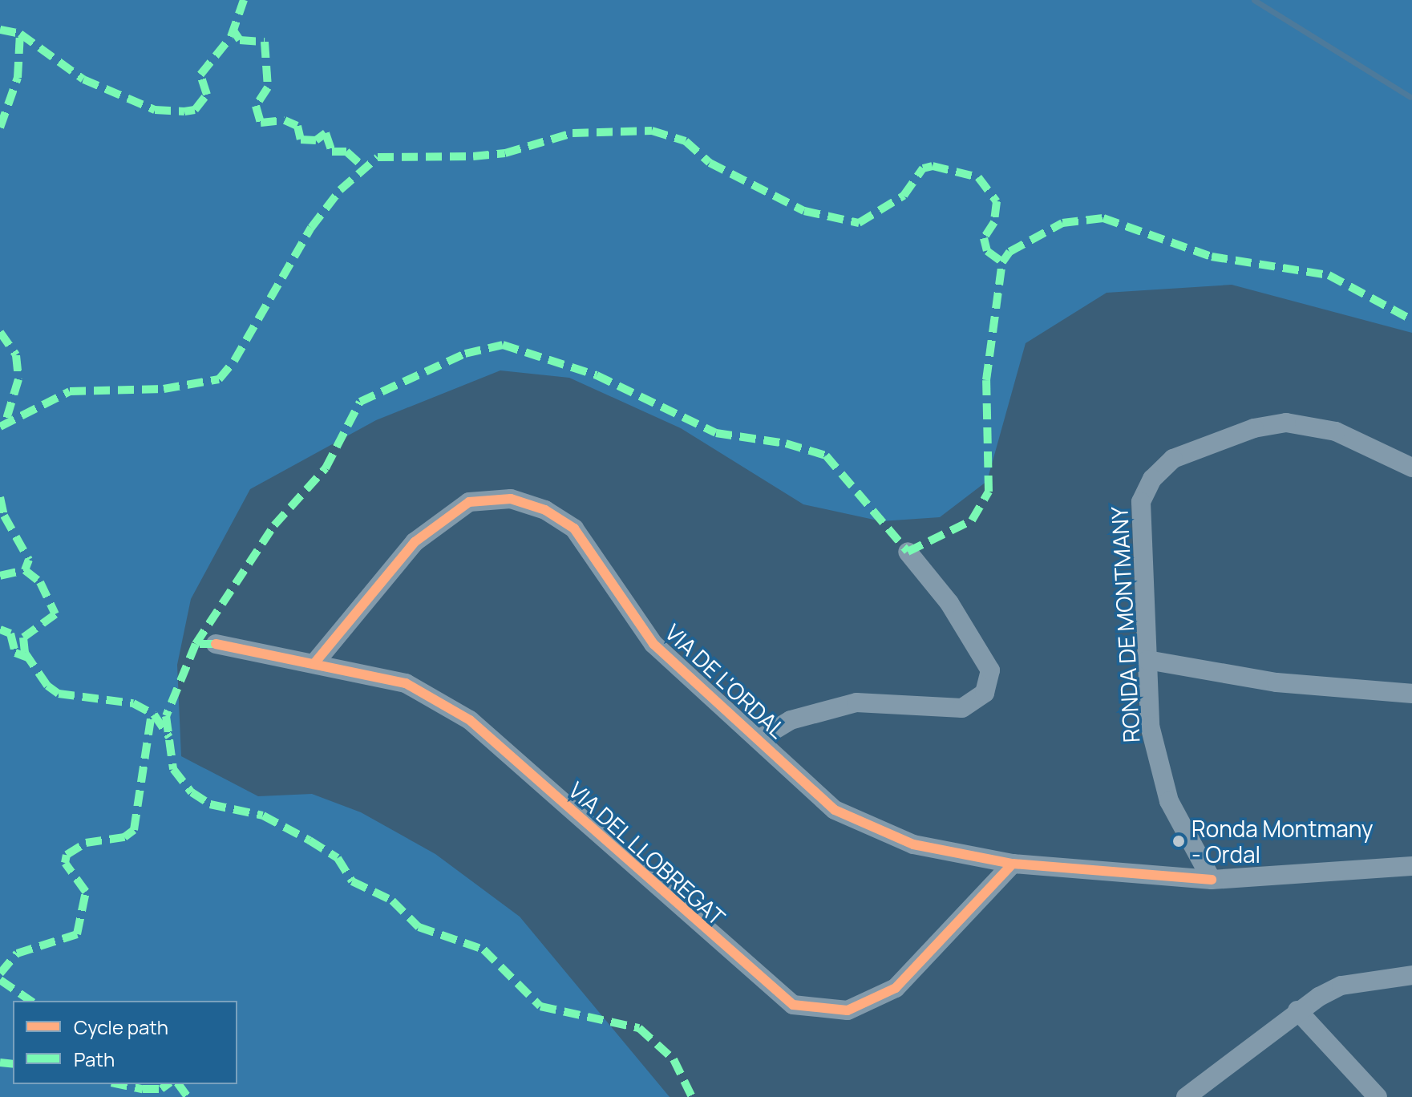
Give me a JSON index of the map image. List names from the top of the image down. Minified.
{"streets":{"street":["RONDA DE MONTMANY","VIA DE L'ORDAL","VIA DEL LLOBREGAT"]},"crossings":[["RONDA DE MONTMANY","VIA DE L'ORDAL"],["VIA DE L'ORDAL","VIA DEL LLOBREGAT"]],"places":["Ronda Montmany - Ordal"],"legend":["Cycle path","Path"]}
